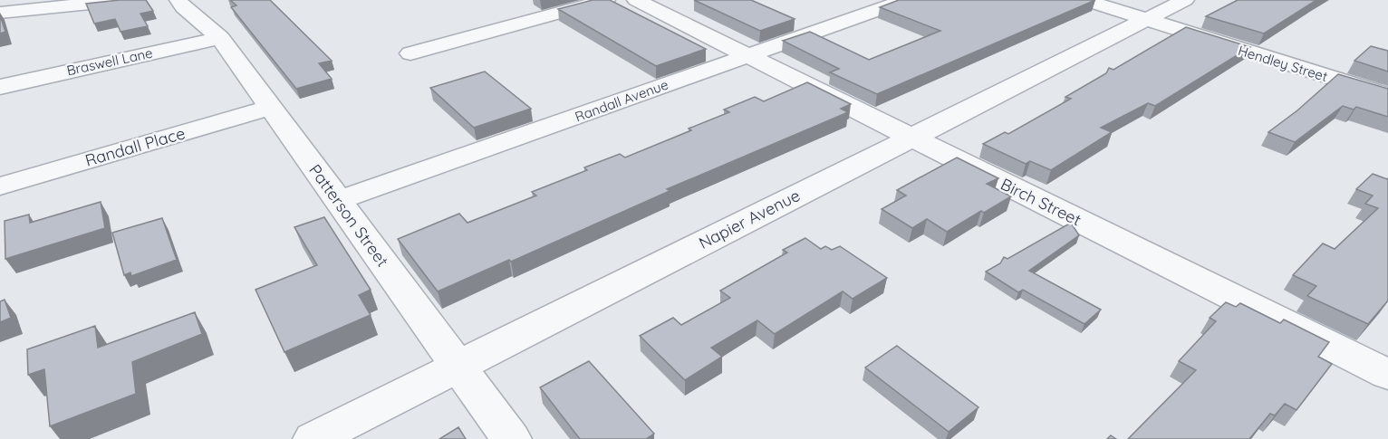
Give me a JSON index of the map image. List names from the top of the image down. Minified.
{"streets":{"street":["Braswell Lane","Hendley Street","Randall Avenue","Randall Place","Birch Street","Patterson Street","Napier Avenue"]},"crossings":[["Braswell Lane","Patterson Street"],["Hendley Street","Napier Avenue"],["Randall Avenue","Birch Street"],["Randall Avenue","Patterson Street"],["Randall Place","Patterson Street"],["Birch Street","Napier Avenue"],["Patterson Street","Napier Avenue"]]}
